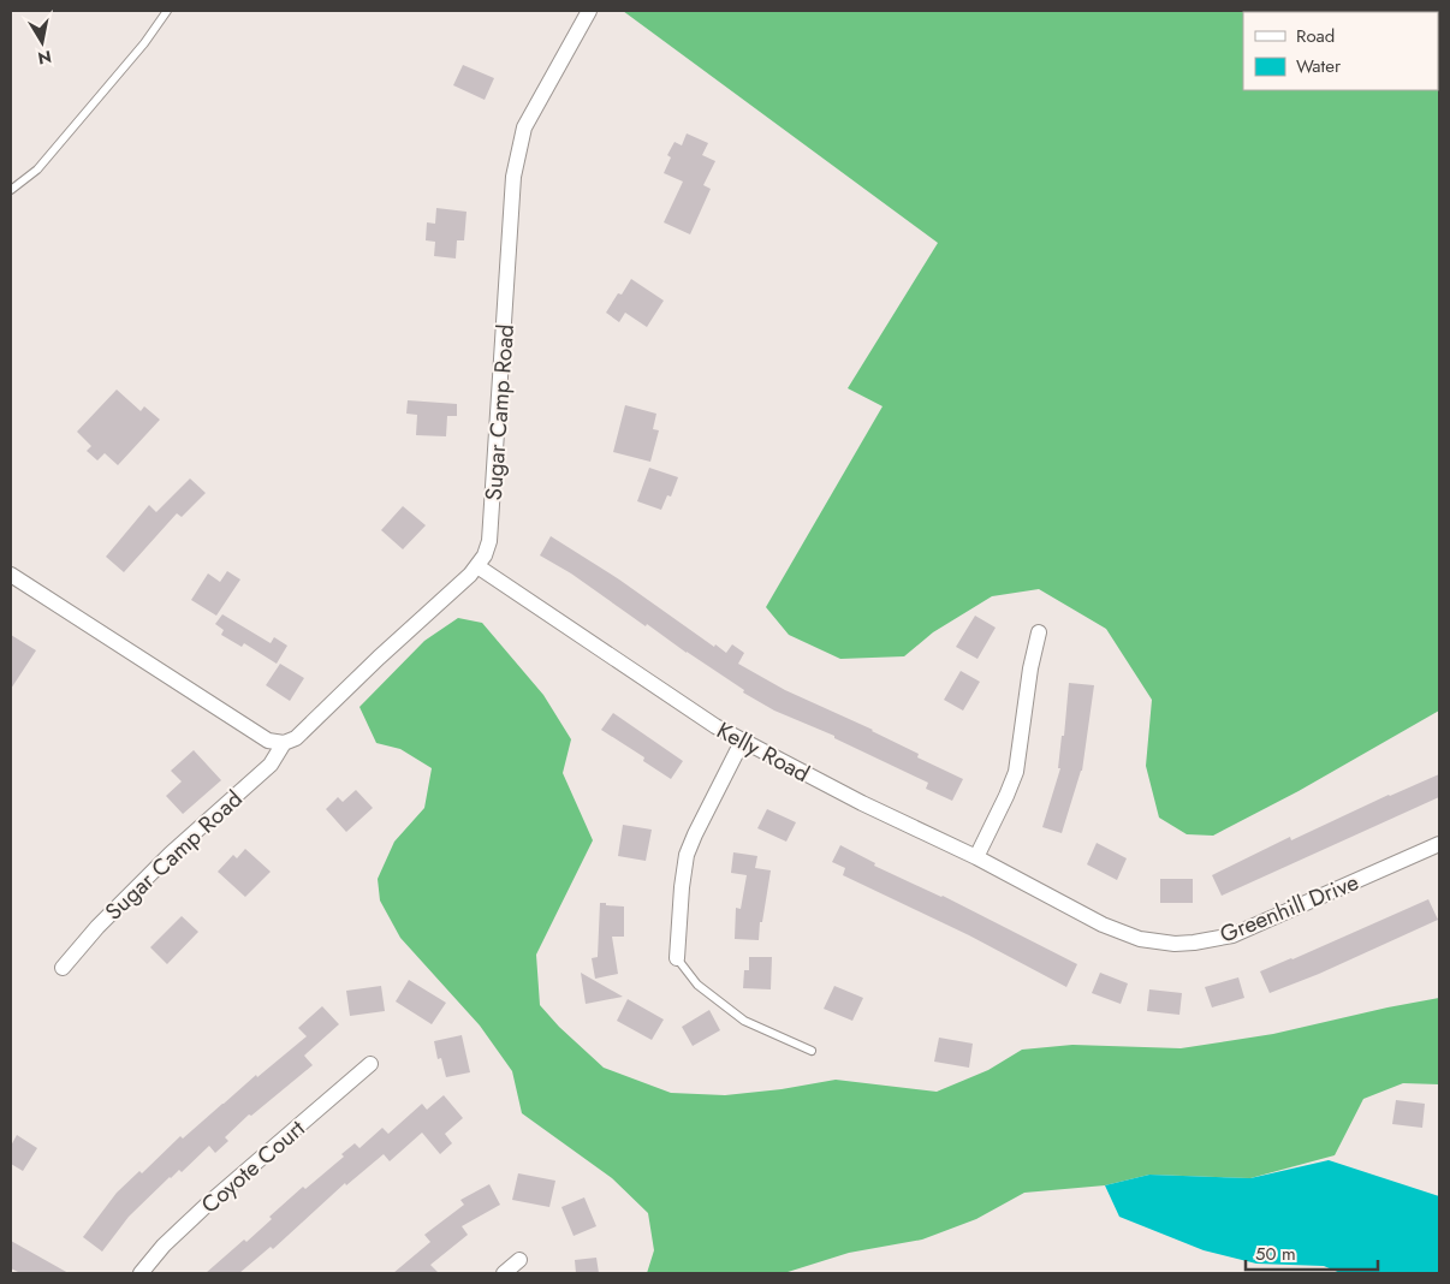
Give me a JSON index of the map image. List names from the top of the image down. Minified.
{"streets":{"street":["Sugar Camp Road","Kelly Road","Greenhill Drive","Coyote Court"]},"crossings":[["Sugar Camp Road","Kelly Road"],["Kelly Road","Greenhill Drive"]],"legend":["Road","Water"],"scale_bar":"50 m","north":"bottom"}
